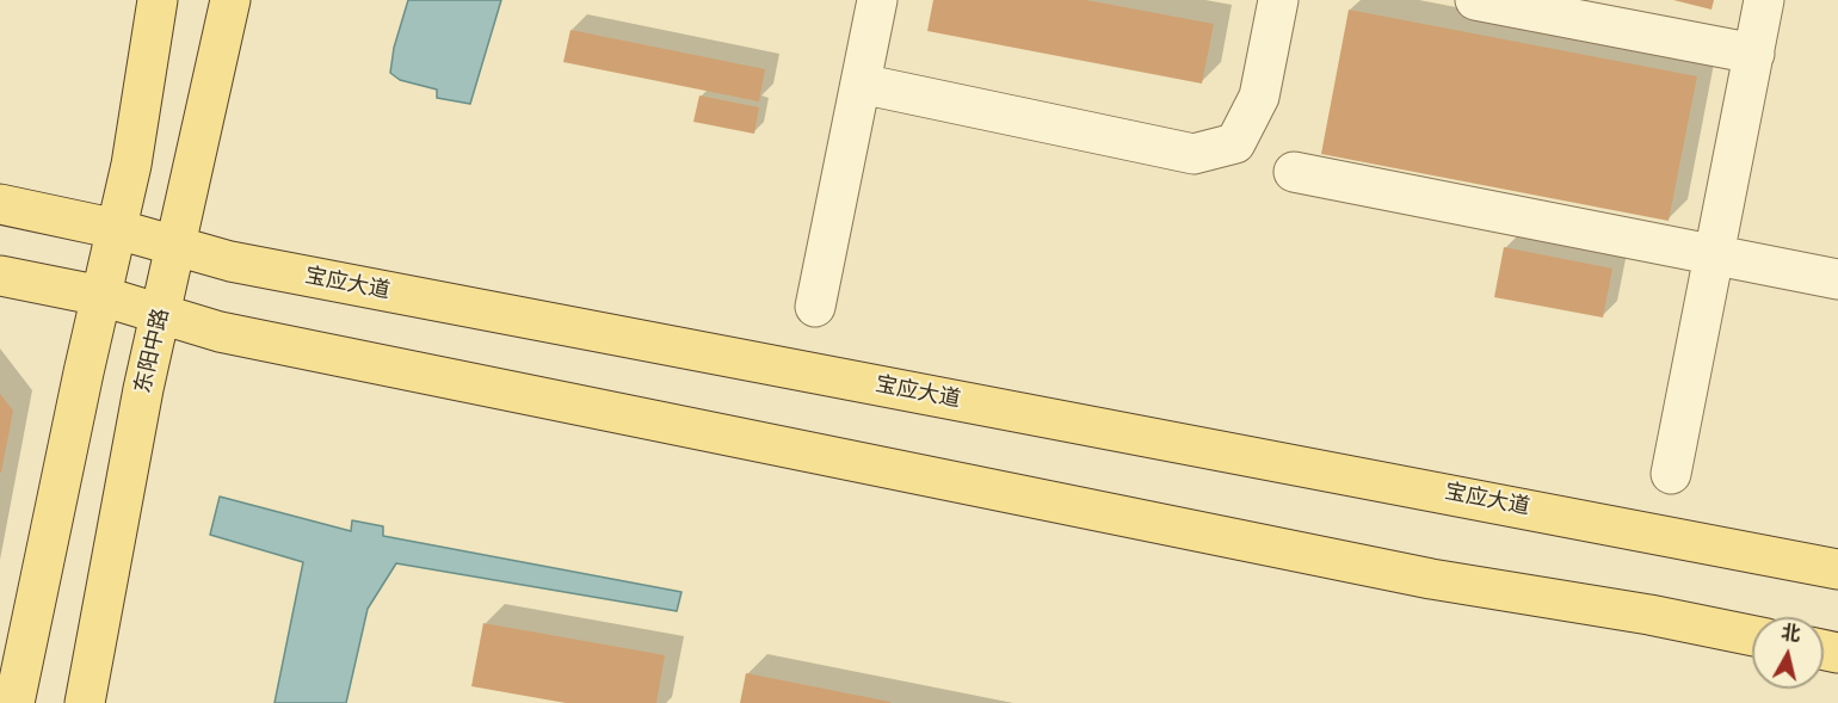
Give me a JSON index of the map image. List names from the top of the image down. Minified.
{"streets":{"main road":["宝应大道","东阳中路"]},"crossings":[["宝应大道","东阳中路"]],"north":"top"}
